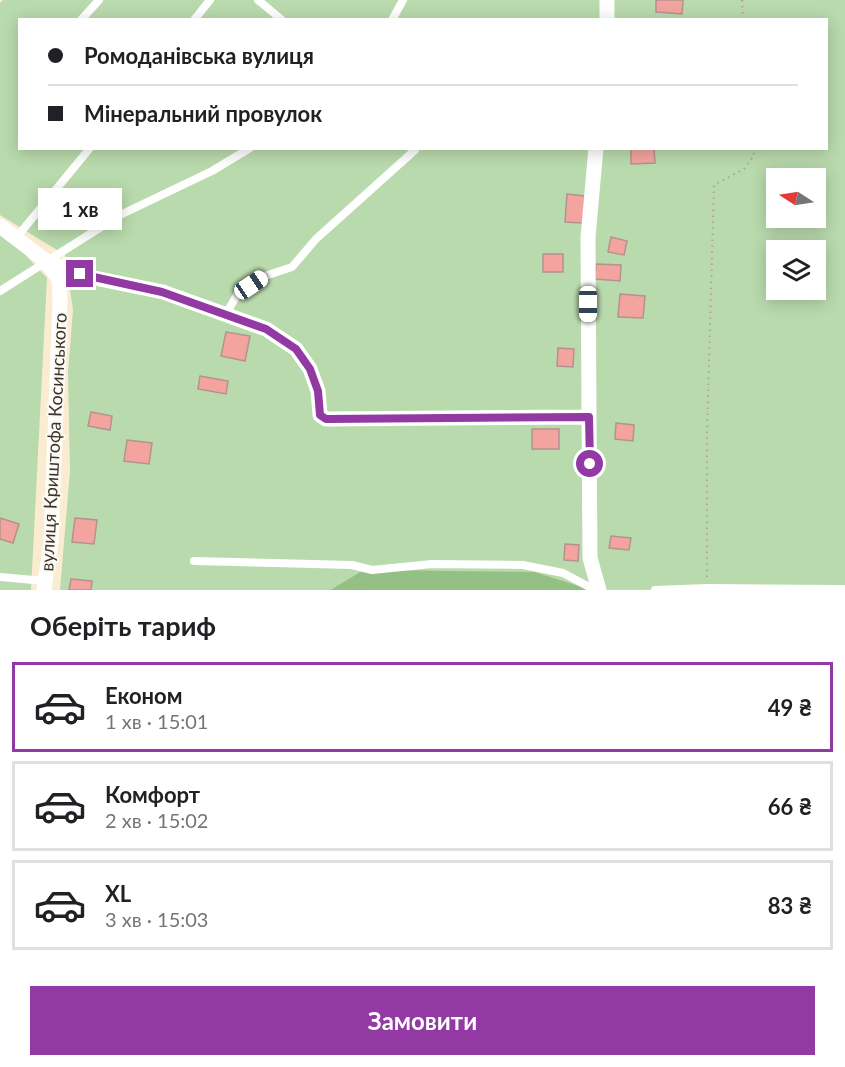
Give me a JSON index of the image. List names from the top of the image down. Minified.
{"streets":{"street":["вулиця Криштофа Косинського"]},"north":"left","page":{"banner":["Ромоданівська вулиця","Мінеральний провулок"],"bubble":"1 хв","heading":"Оберіть тариф","list":[{"name":"Економ","note":"1 хв · 15:01","value":"49 ₴"},{"name":"Комфорт","note":"2 хв · 15:02","value":"66 ₴"},{"name":"XL","note":"3 хв · 15:03","value":"83 ₴"}],"buttons":"Замовити"}}
